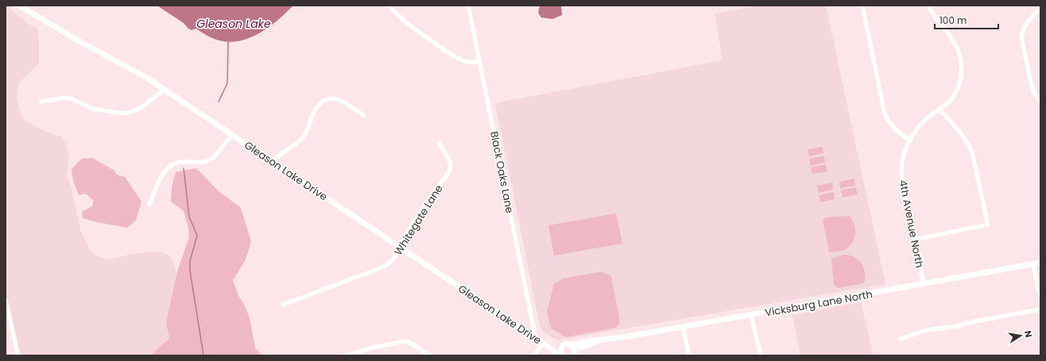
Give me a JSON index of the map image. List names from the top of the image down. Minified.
{"streets":{"main road":["Gleason Lake Drive","Vicksburg Lane North"],"street":["Black Oaks Lane","Whitegate Lane","4th Avenue North"]},"crossings":[["Gleason Lake Drive","Black Oaks Lane"],["Gleason Lake Drive","Whitegate Lane"],["Gleason Lake Drive","Vicksburg Lane North"],["4th Avenue North","Vicksburg Lane North"]],"water":["Gleason Lake"],"scale_bar":"100 m","north":"right"}
